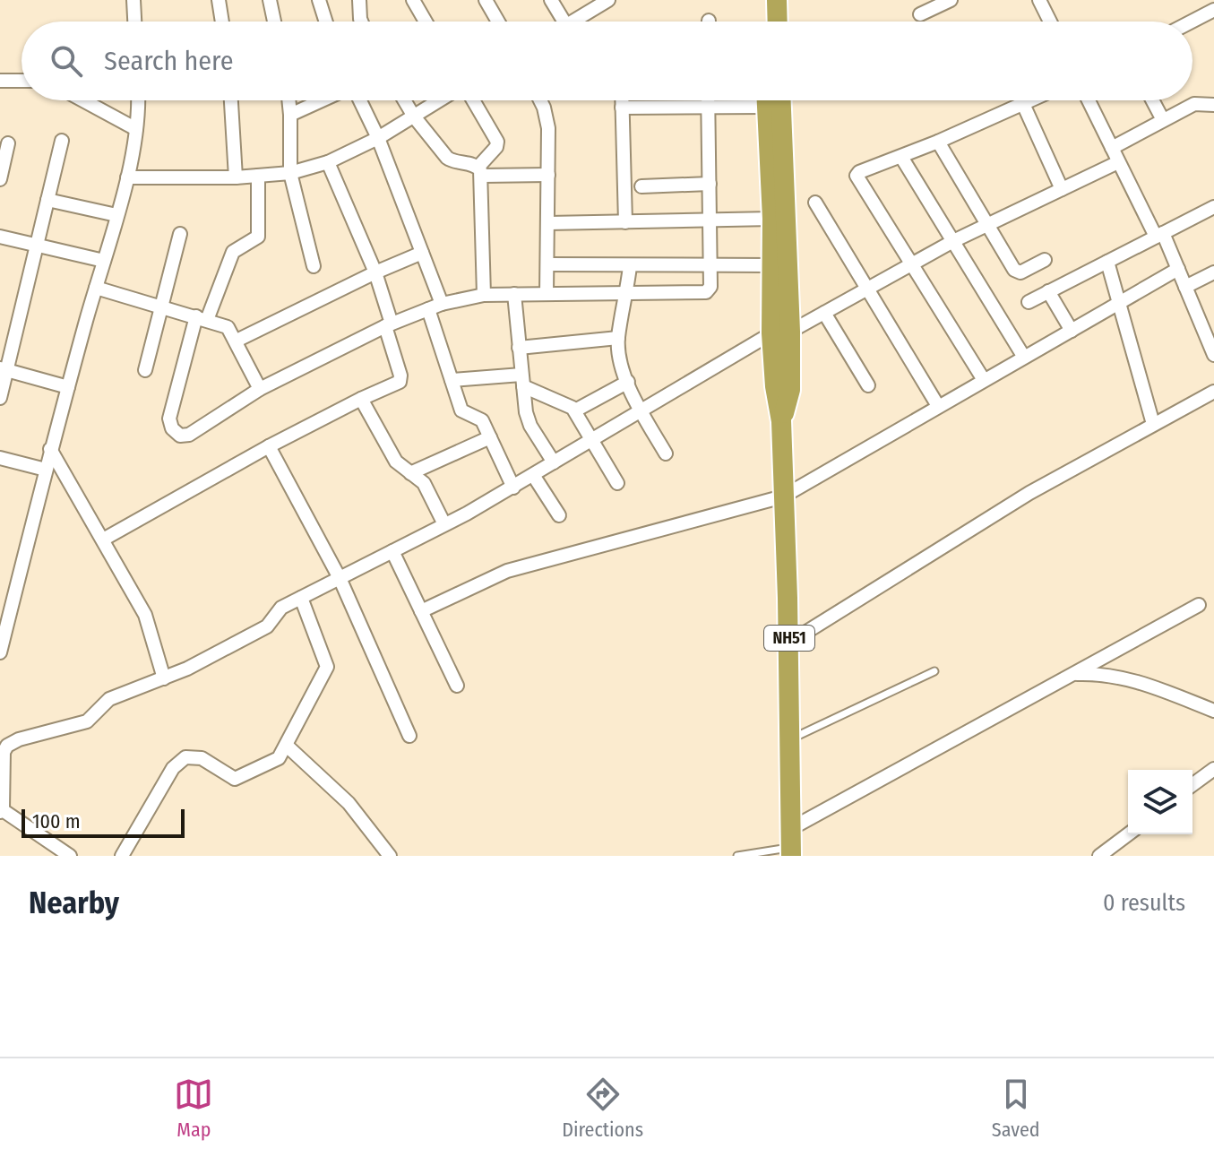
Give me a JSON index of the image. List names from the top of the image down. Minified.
{"streets":{"highway":["NH51"]},"scale_bar":"100 m","page":{"search":"Search here","scale":"100 m","heading":["Nearby","0 results"],"nav":["Map","Directions","Saved"]}}
